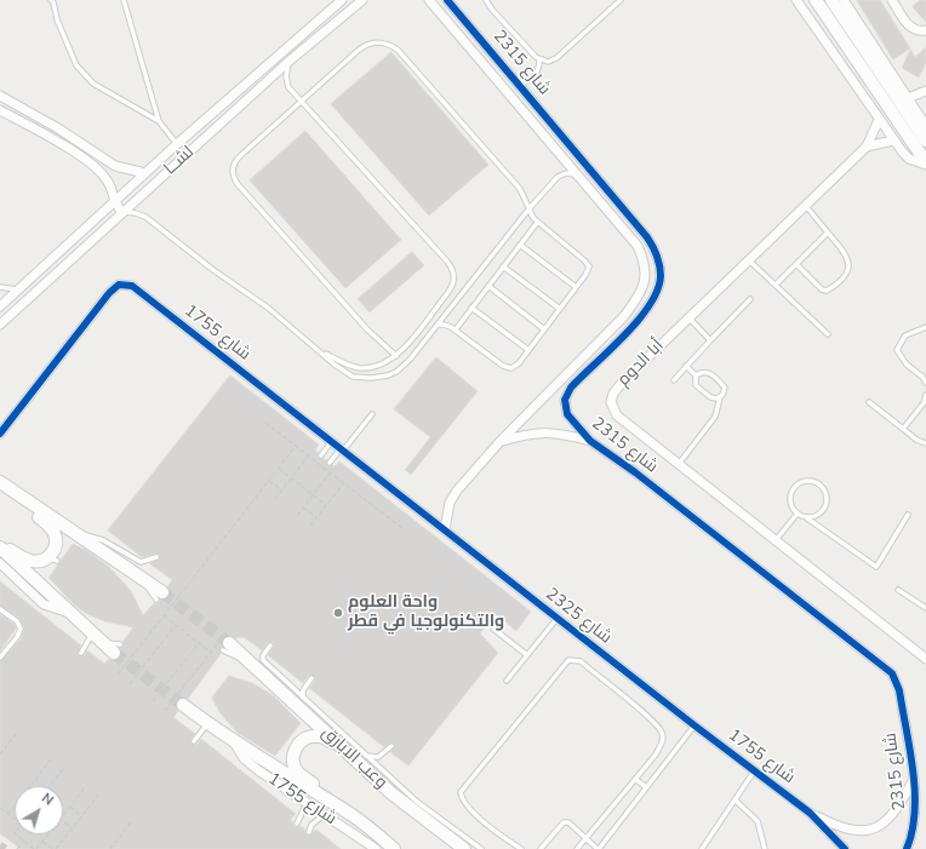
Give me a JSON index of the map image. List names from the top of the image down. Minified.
{"streets":{"street":["شارع 2315","لشــا","شارع 1755","أبا الدوم","شارع 2325","وعب الابارق"]},"crossings":[["شارع 2315","شارع 1755"],["شارع 2315","شارع 2325"],["شارع 1755","شارع 2325"]],"places":["واحة العلوم والتكنولوجيا في قطر"],"north":"top right"}
